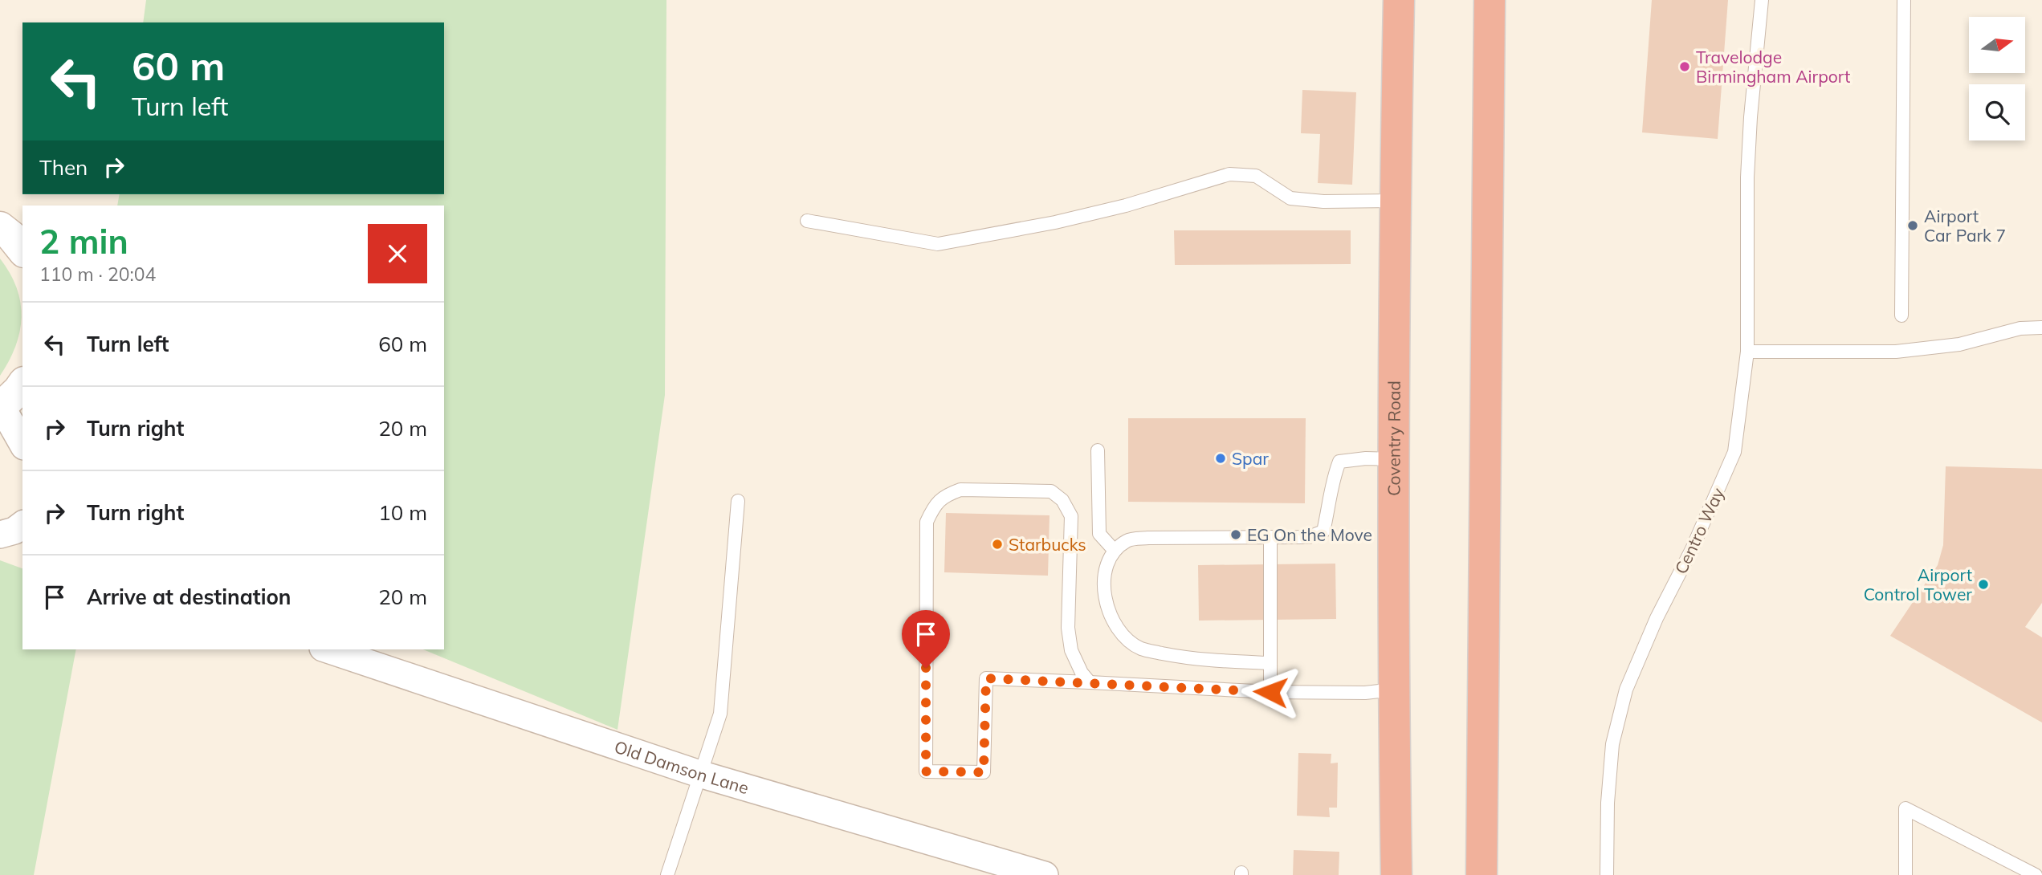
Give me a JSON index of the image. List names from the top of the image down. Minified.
{"streets":{"highway":["Coventry Road"],"street":["Old Damson Lane"],"lane":["Centro Way"]},"places":["Travelodge Birmingham Airport","Airport Car Park 7","Spar","EG On the Move","Starbucks","Airport Control Tower"],"north":"right","page":{"turn":["60 m","Turn left"],"then":"Then","heading":["2 min","110 m · 20:04"],"list":[{"name":"Turn left","value":"60 m"},{"name":"Turn right","value":"20 m"},{"name":"Turn right","value":"10 m"},{"name":"Arrive at destination","value":"20 m"}]}}
